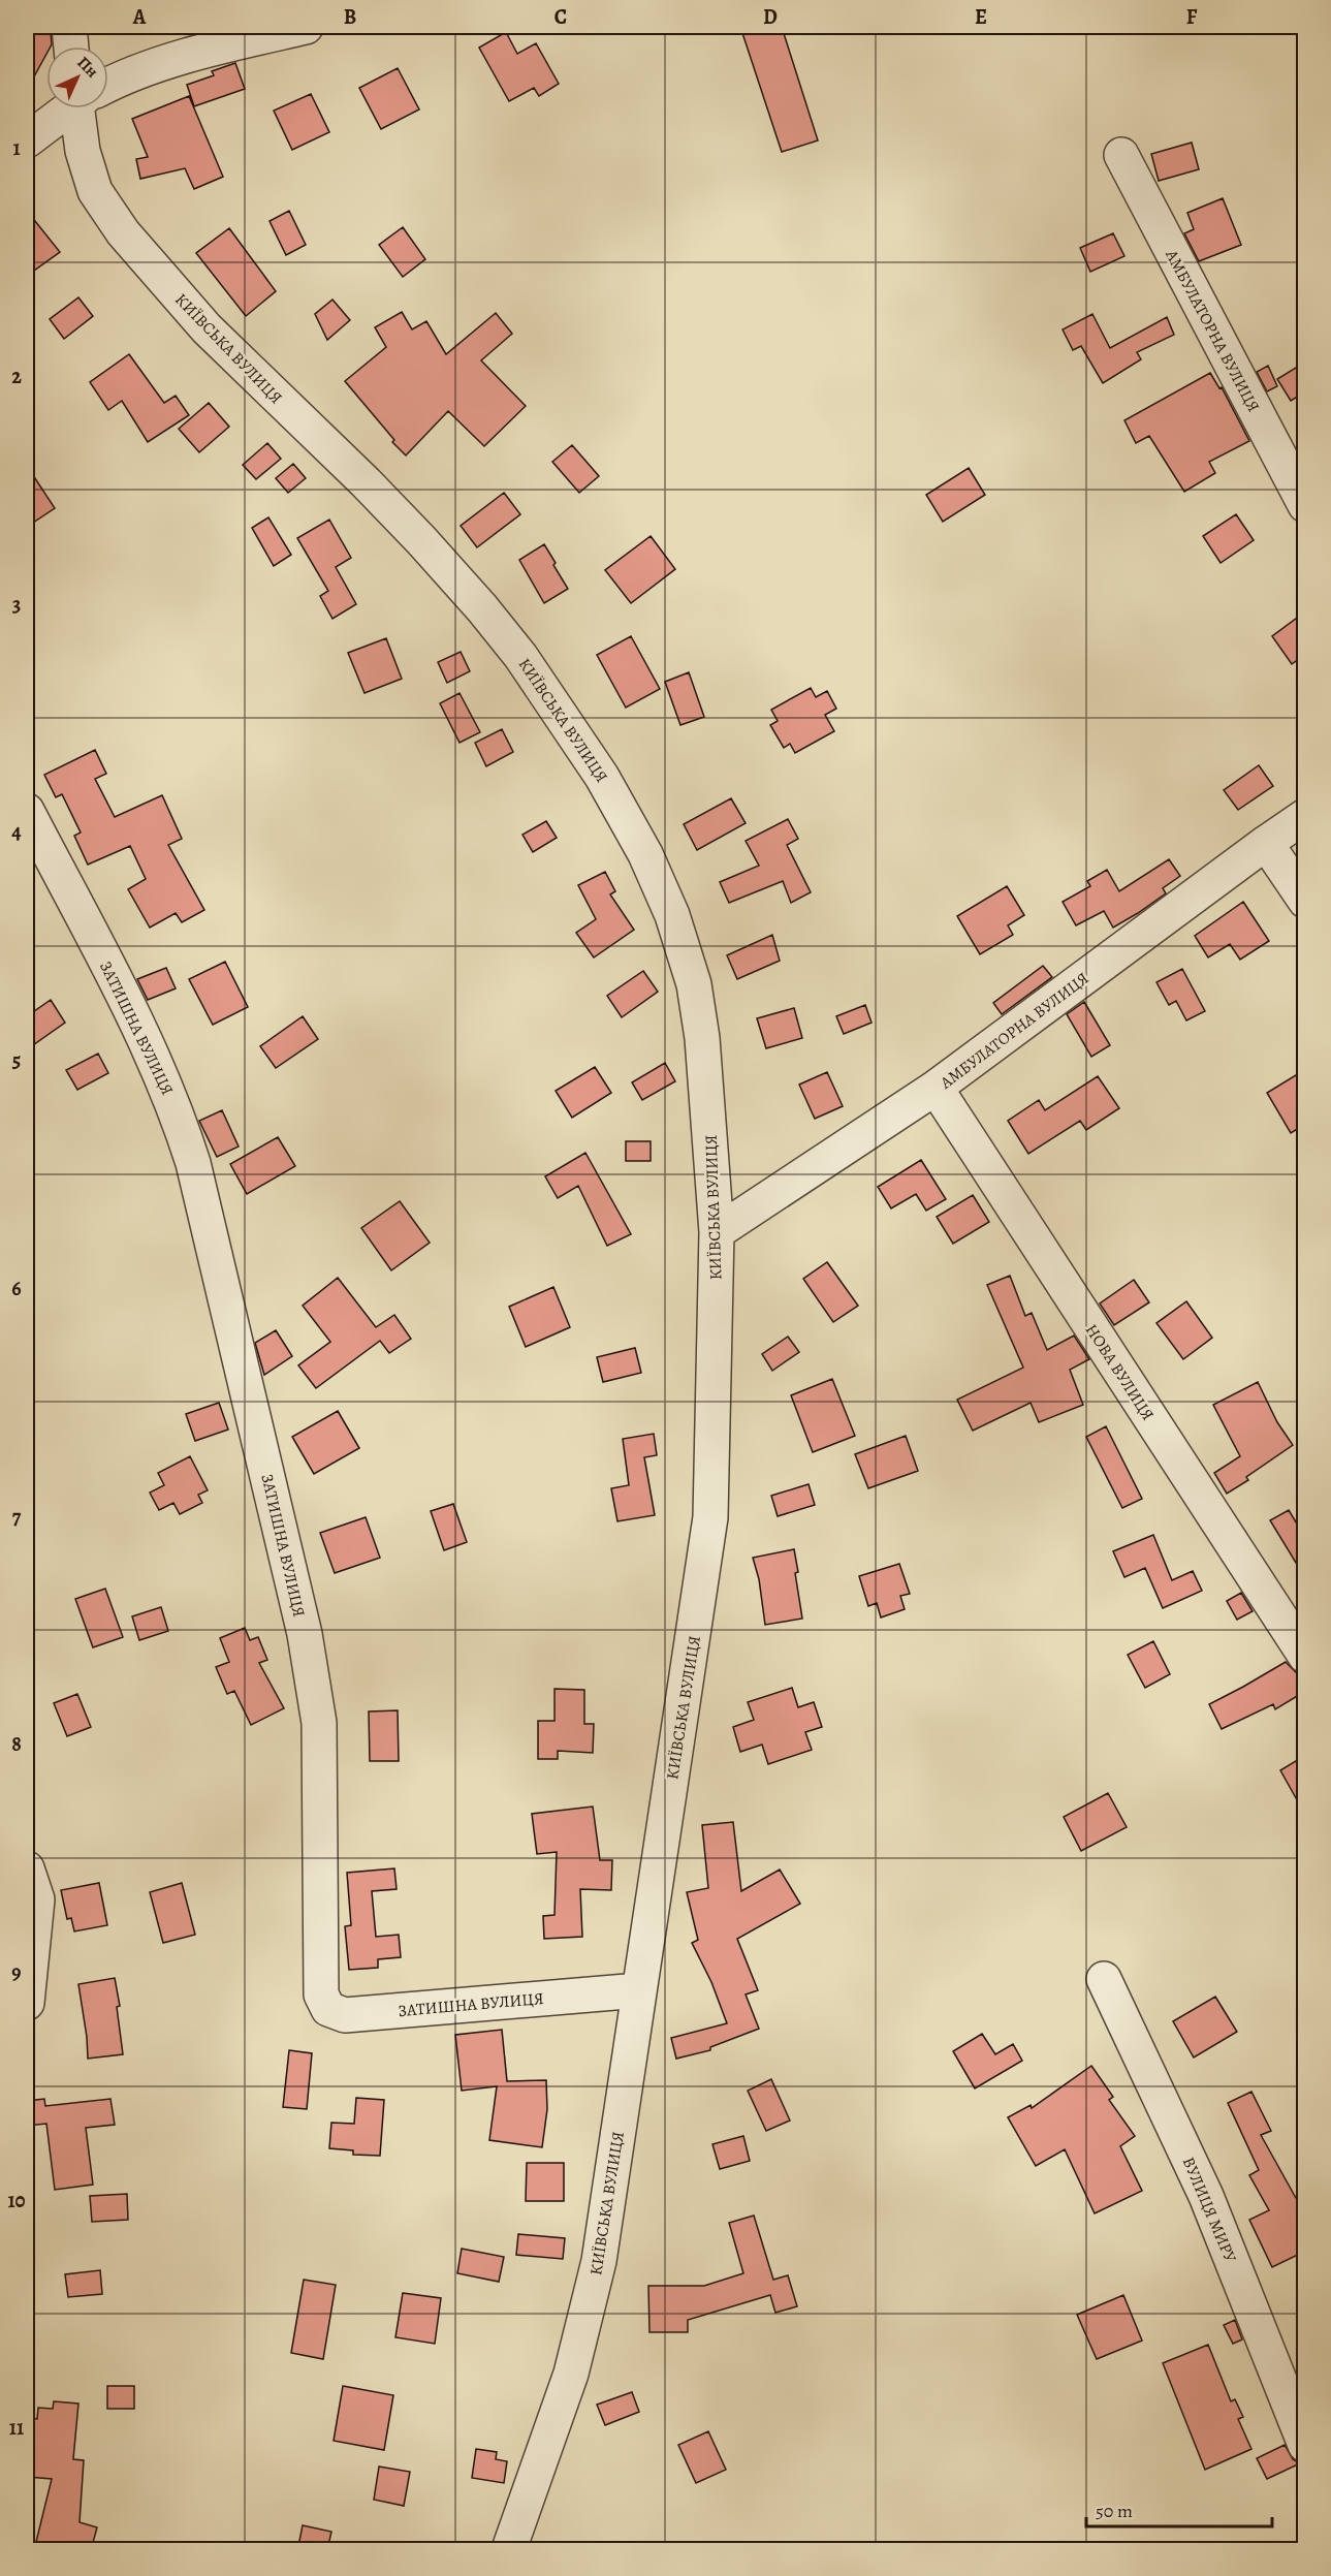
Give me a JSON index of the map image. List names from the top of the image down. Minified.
{"streets":{"street":["АМБУЛАТОРНА ВУЛИЦЯ","КИЇВСЬКА ВУЛИЦЯ","ЗАТИШНА ВУЛИЦЯ","НОВА ВУЛИЦЯ","ВУЛИЦЯ МИРУ"]},"crossings":[["АМБУЛАТОРНА ВУЛИЦЯ","КИЇВСЬКА ВУЛИЦЯ"],["АМБУЛАТОРНА ВУЛИЦЯ","НОВА ВУЛИЦЯ"],["КИЇВСЬКА ВУЛИЦЯ","ЗАТИШНА ВУЛИЦЯ"]],"scale_bar":"50 m","north":"top right","grid":{"columns":["A","B","C","D","E","F"],"rows":["1","2","3","4","5","6","7","8","9","10","11"]}}
